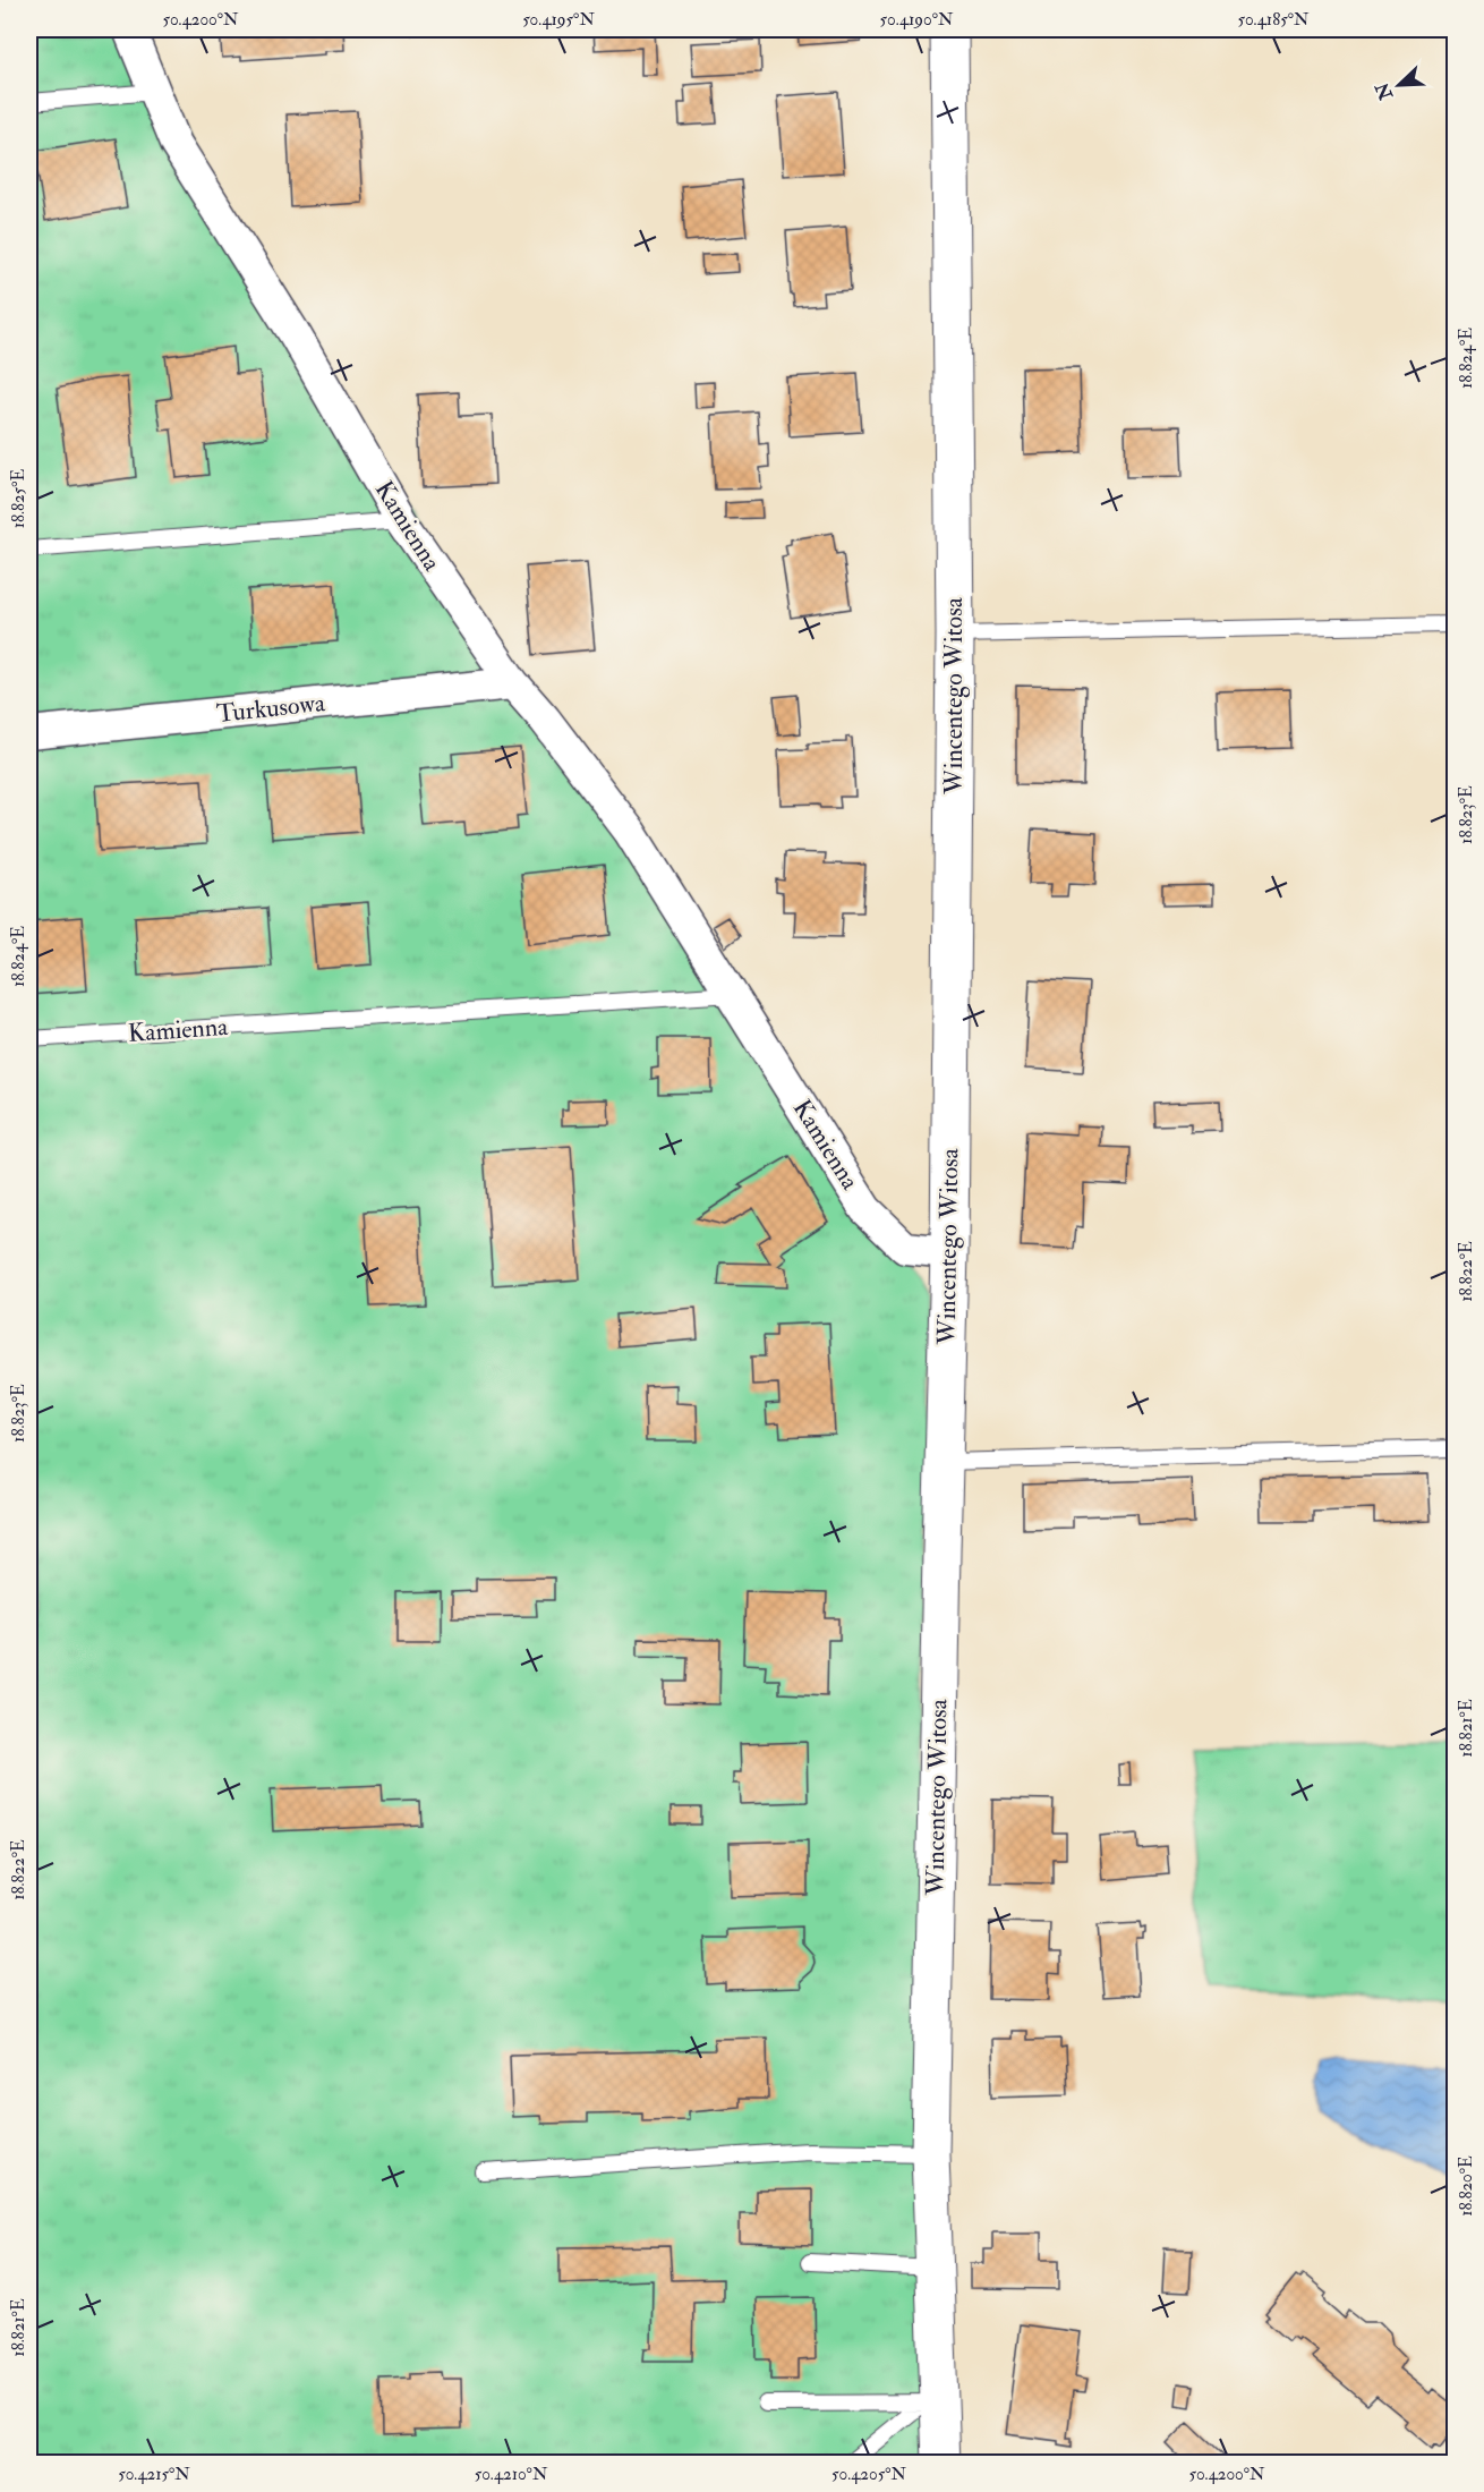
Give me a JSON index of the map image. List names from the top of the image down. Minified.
{"streets":{"street":["Kamienna","Wincentego Witosa","Turkusowa"]},"crossings":[["Kamienna","Wincentego Witosa"],["Kamienna","Turkusowa"]],"north":"bottom left","coordinates":["50.4200°N","50.4195°N","50.4190°N","50.4185°N","18.824°E","18.825°E","18.823°E","18.822°E","18.821°E","18.820°E","50.4215°N","50.4210°N","50.4205°N"]}
